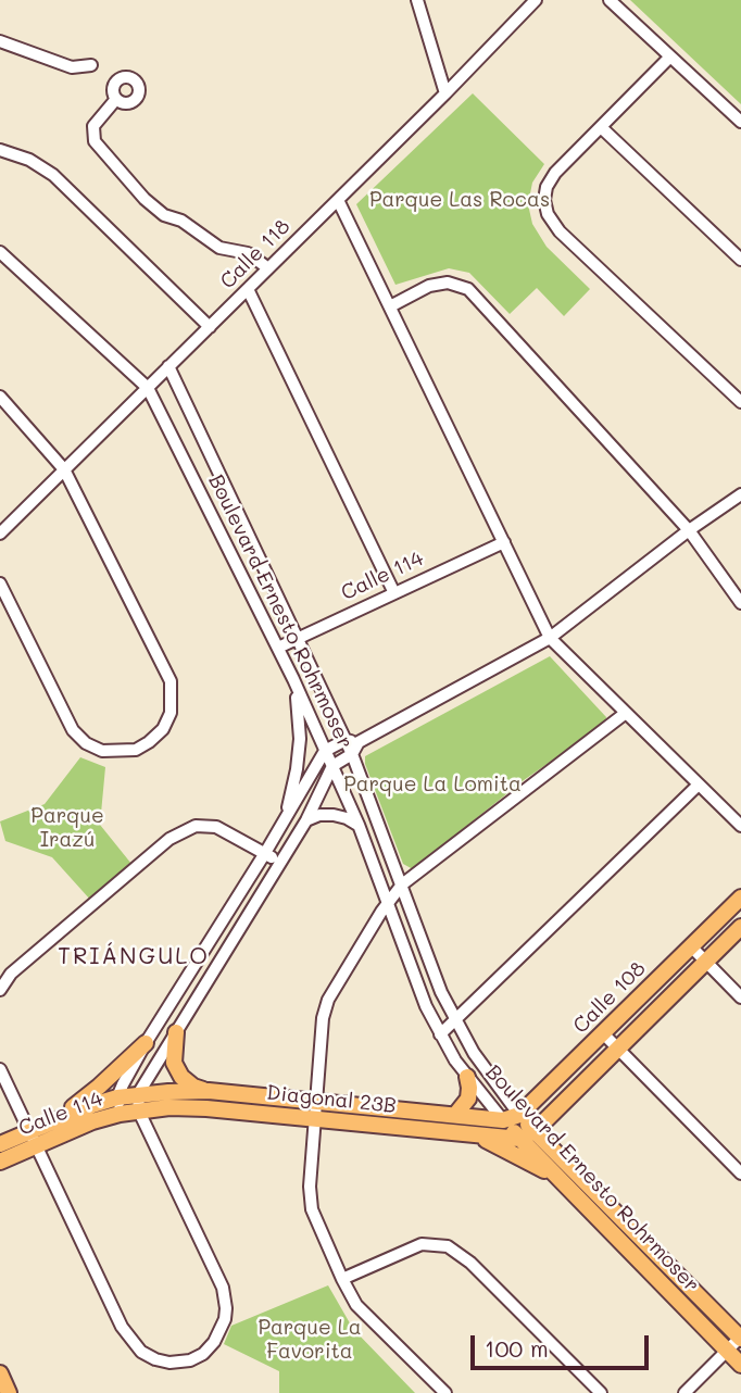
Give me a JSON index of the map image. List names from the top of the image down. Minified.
{"streets":{"main road":["Calle 114","Boulevard Ernesto Rohrmoser","Calle 108","Diagonal 23B"],"street":["Calle 118"]},"crossings":[["Calle 118","Boulevard Ernesto Rohrmoser"],["Calle 114","Boulevard Ernesto Rohrmoser"],["Calle 114","Diagonal 23B"],["Boulevard Ernesto Rohrmoser","Calle 108"],["Boulevard Ernesto Rohrmoser","Diagonal 23B"],["Calle 108","Diagonal 23B"]],"districts":["TRIÁNGULO"],"parks":["Parque Las Rocas","Parque La Lomita","Parque Irazú","Parque La Favorita"],"scale_bar":"100 m"}
